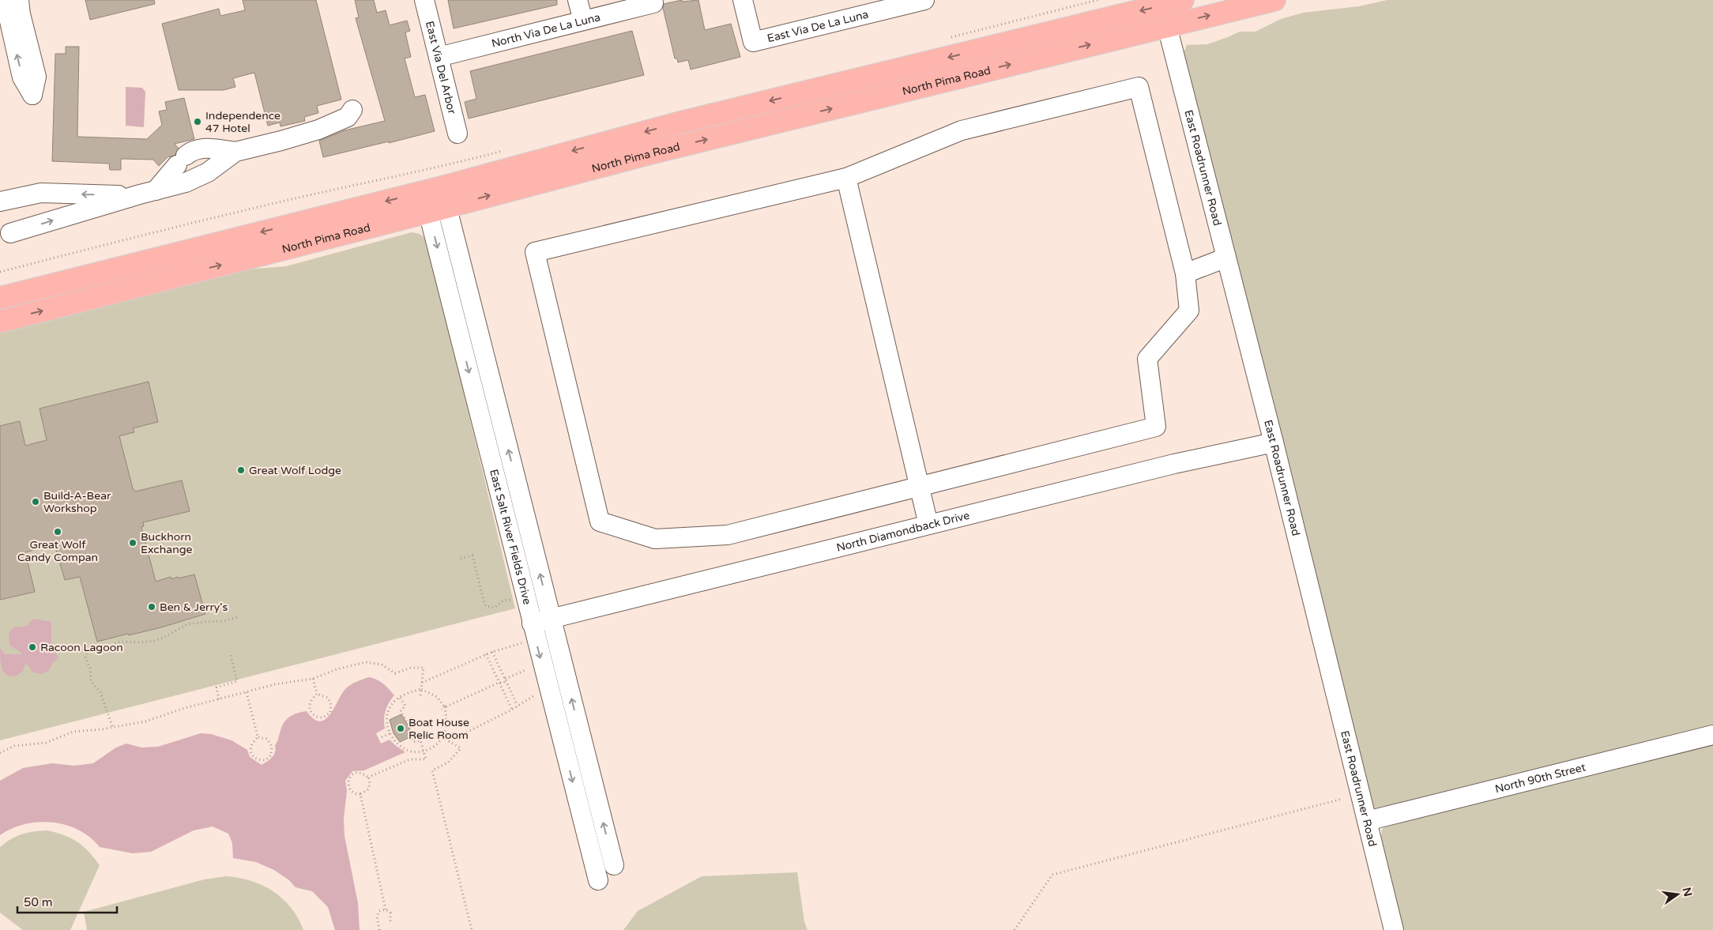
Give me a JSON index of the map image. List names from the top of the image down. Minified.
{"streets":{"main road":["North Pima Road"],"street":["East Via De La Luna","North Via De La Luna","East Via Del Arbor","East Roadrunner Road","North Diamondback Drive","East Salt River Fields Drive","North 90th Street"]},"crossings":[["North Via De La Luna","East Via Del Arbor"],["North Pima Road","East Roadrunner Road"],["North Pima Road","East Salt River Fields Drive"],["East Roadrunner Road","North Diamondback Drive"],["East Roadrunner Road","North 90th Street"],["North Diamondback Drive","East Salt River Fields Drive"]],"places":["Independence 47 Hotel","Great Wolf Lodge","Build-A-Bear Workshop","Great Wolf Candy Compan","Buckhorn Exchange","Ben & Jerry's","Racoon Lagoon","Boat House Relic Room"],"scale_bar":"50 m","north":"right"}
